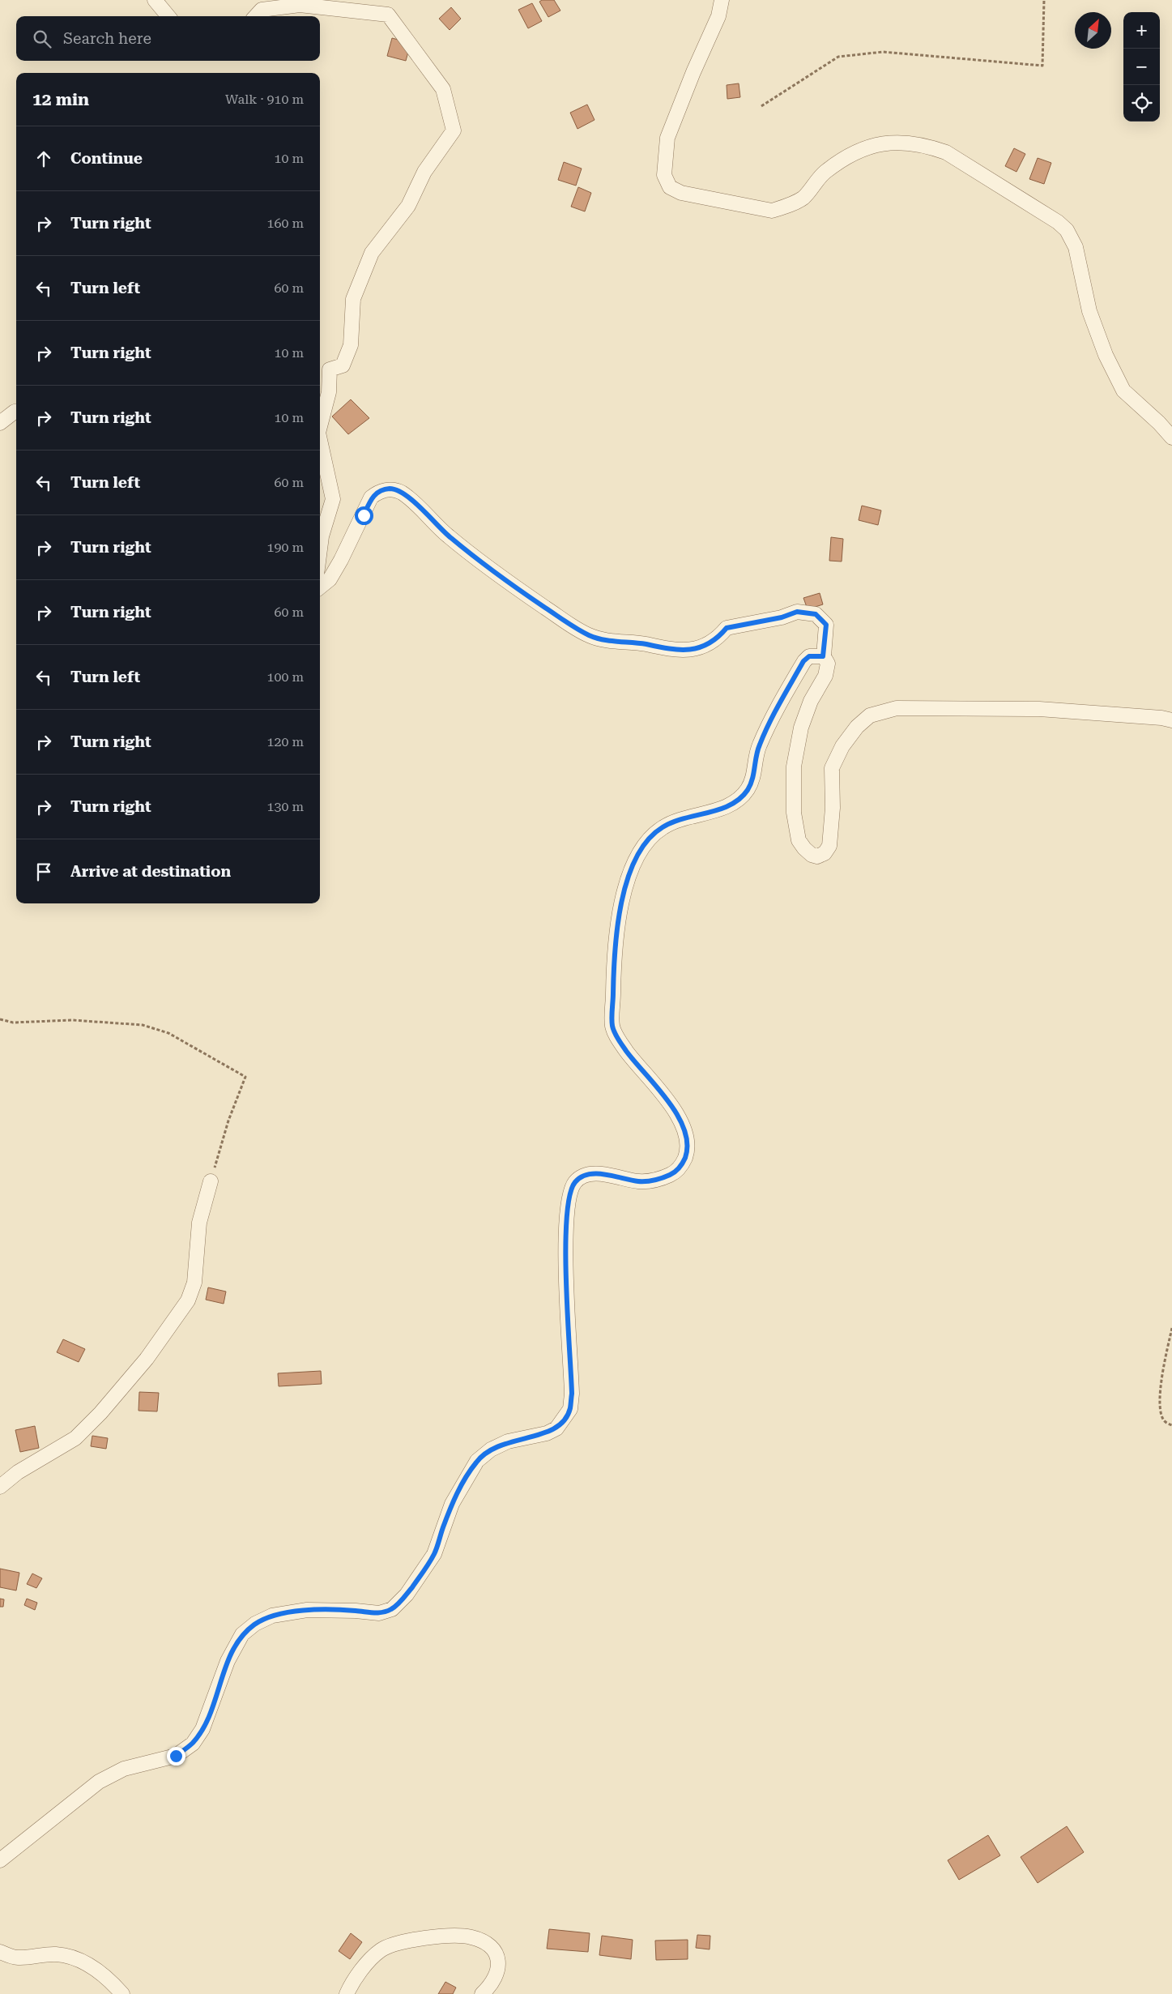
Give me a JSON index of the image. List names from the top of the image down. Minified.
{"north":"top right","page":{"map_buttons":["+","−"],"search":"Search here","heading":["12 min","Walk · 910 m"],"list":[["Continue","10 m"],["Turn right","160 m"],["Turn left","60 m"],["Turn right","10 m"],["Turn right","10 m"],["Turn left","60 m"],["Turn right","190 m"],["Turn right","60 m"],["Turn left","100 m"],["Turn right","120 m"],["Turn right","130 m"],"Arrive at destination"]}}
